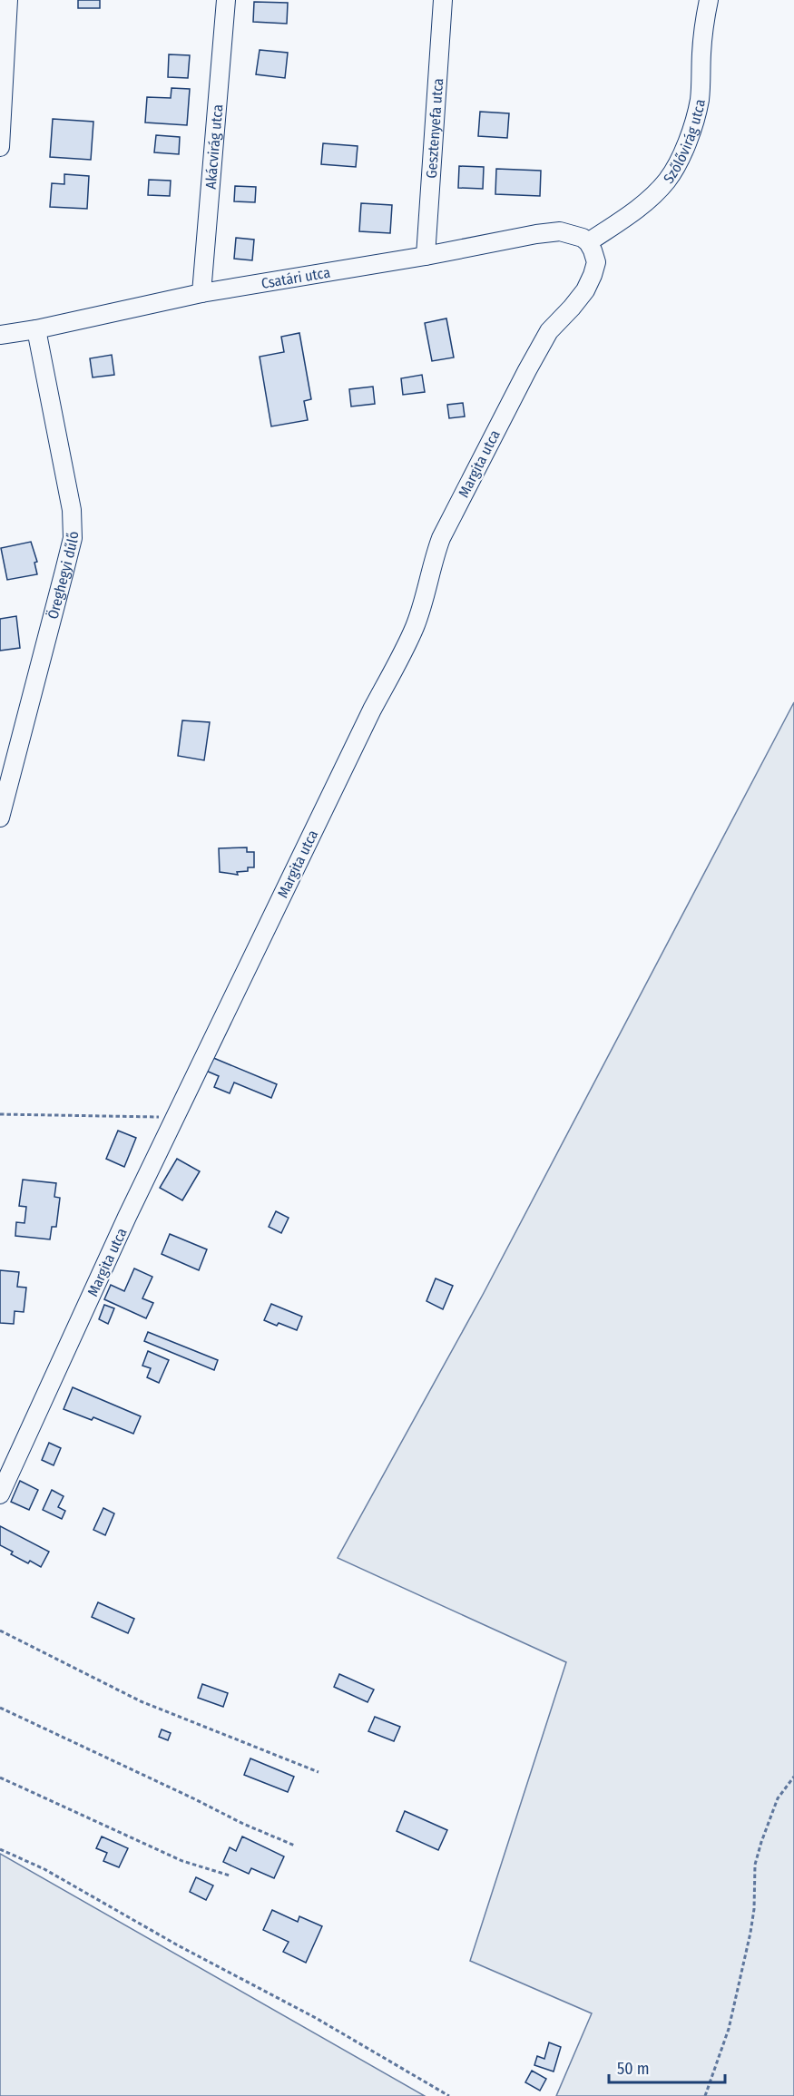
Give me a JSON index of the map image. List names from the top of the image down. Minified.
{"streets":{"street":["Gesztenyefa utca","Szőlővirág utca","Akácvirág utca","Csatári utca","Margita utca","Öreghegyi dűlő"]},"crossings":[["Gesztenyefa utca","Csatári utca"],["Szőlővirág utca","Csatári utca"],["Szőlővirág utca","Margita utca"],["Akácvirág utca","Csatári utca"],["Csatári utca","Margita utca"],["Csatári utca","Öreghegyi dűlő"]],"scale_bar":"50 m"}
